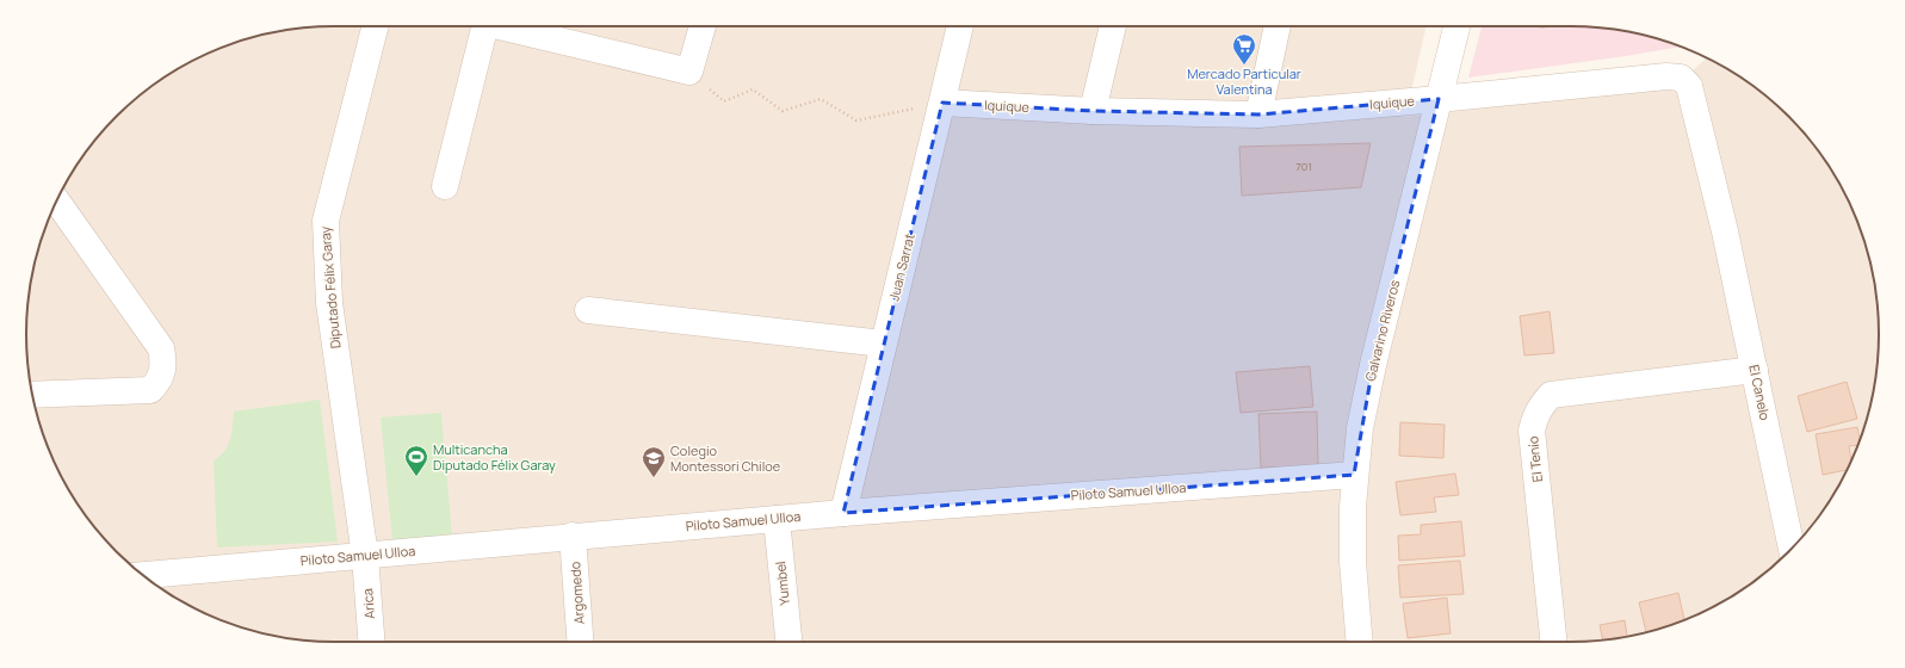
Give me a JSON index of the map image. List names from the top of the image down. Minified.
{"streets":{"street":["Iquique","Juan Sarrat","Diputado Félix Garay","Galvarino Riveros","El Canelo","El Tenío","Piloto Samuel Ulloa","Yumbel","Argomedo","Arica"]},"crossings":[["Iquique","Juan Sarrat"],["Iquique","Galvarino Riveros"],["Iquique","El Canelo"],["Juan Sarrat","Piloto Samuel Ulloa"],["Diputado Félix Garay","Piloto Samuel Ulloa"],["Diputado Félix Garay","Arica"],["Galvarino Riveros","Piloto Samuel Ulloa"],["El Canelo","El Tenío"],["Piloto Samuel Ulloa","Yumbel"],["Piloto Samuel Ulloa","Argomedo"],["Piloto Samuel Ulloa","Arica"]],"places":{"supermarket":["Mercado Particular Valentina"],"sports":["Multicancha Diputado Félix Garay"],"school or university":["Colegio Montessori Chiloe"]},"house_numbers":["701"]}
